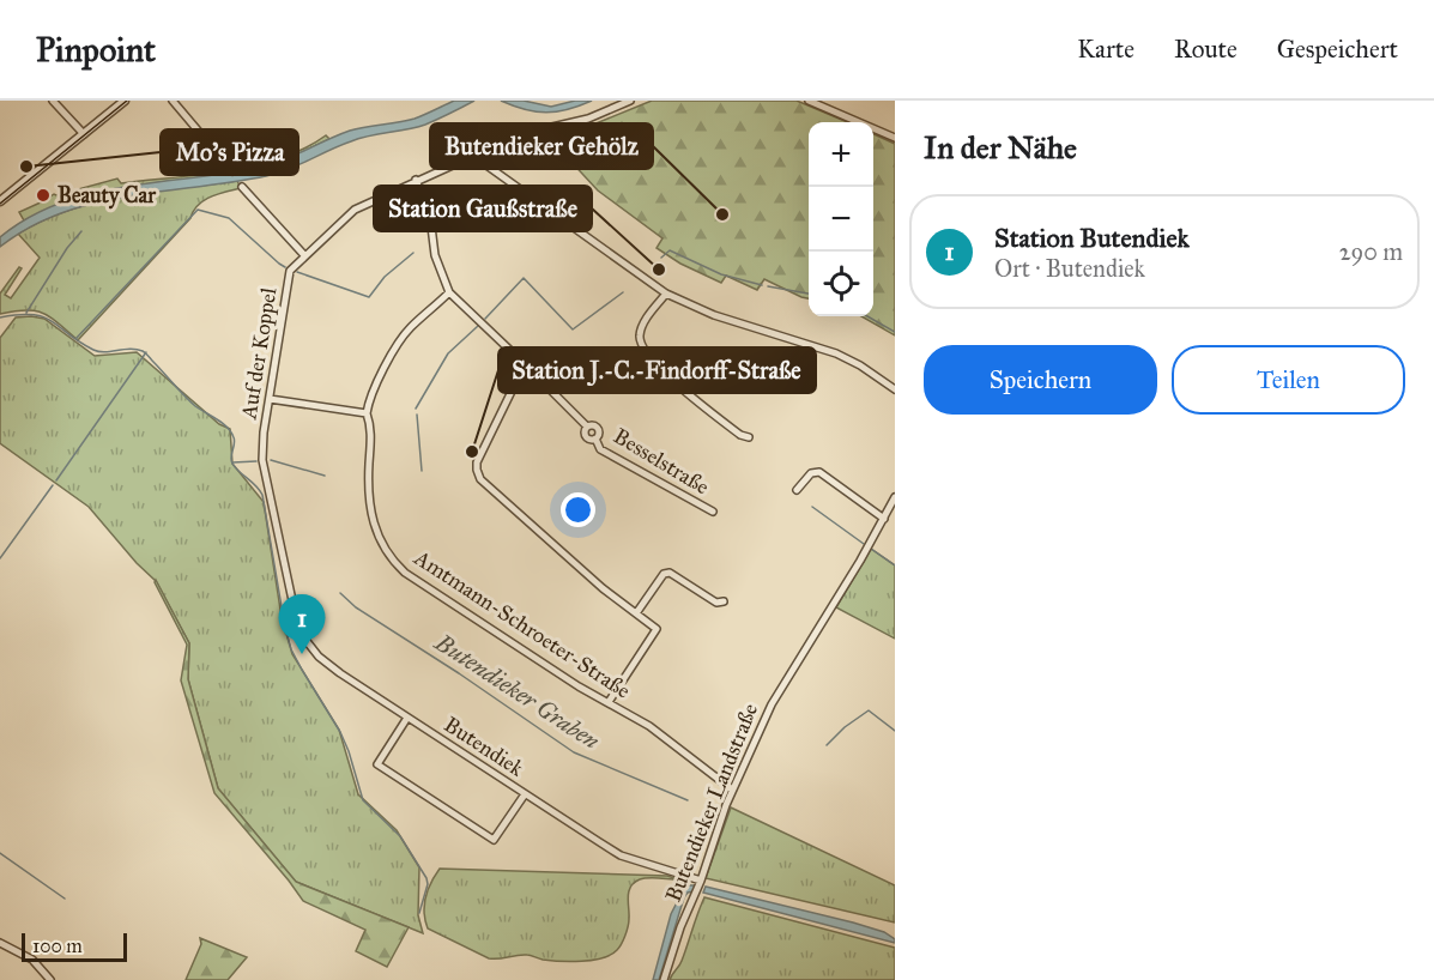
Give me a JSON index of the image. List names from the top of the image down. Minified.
{"streets":{"street":["Auf der Koppel","Besselstraße","Amtmann-Schroeter-Straße","Butendiek","Butendieker Landstraße"]},"crossings":[["Auf der Koppel","Butendiek"],["Amtmann-Schroeter-Straße","Butendieker Landstraße"],["Butendiek","Butendieker Landstraße"]],"water":["Butendieker Graben"],"places":["Mo's Pizza","Beauty Car","Butendieker Gehölz","Station Gaußstraße","Station J.-C.-Findorff-Straße"],"scale_bar":"100 m","page":{"header":"Pinpoint","nav":["Karte","Route","Gespeichert"],"heading":"In der Nähe","map_buttons":["+","−"],"list":[{"mark":"1","name":"Station Butendiek","note":"Ort · Butendiek","value":"290 m"}],"buttons":["Speichern","Teilen"],"pins":"1","scale":"100 m"}}
